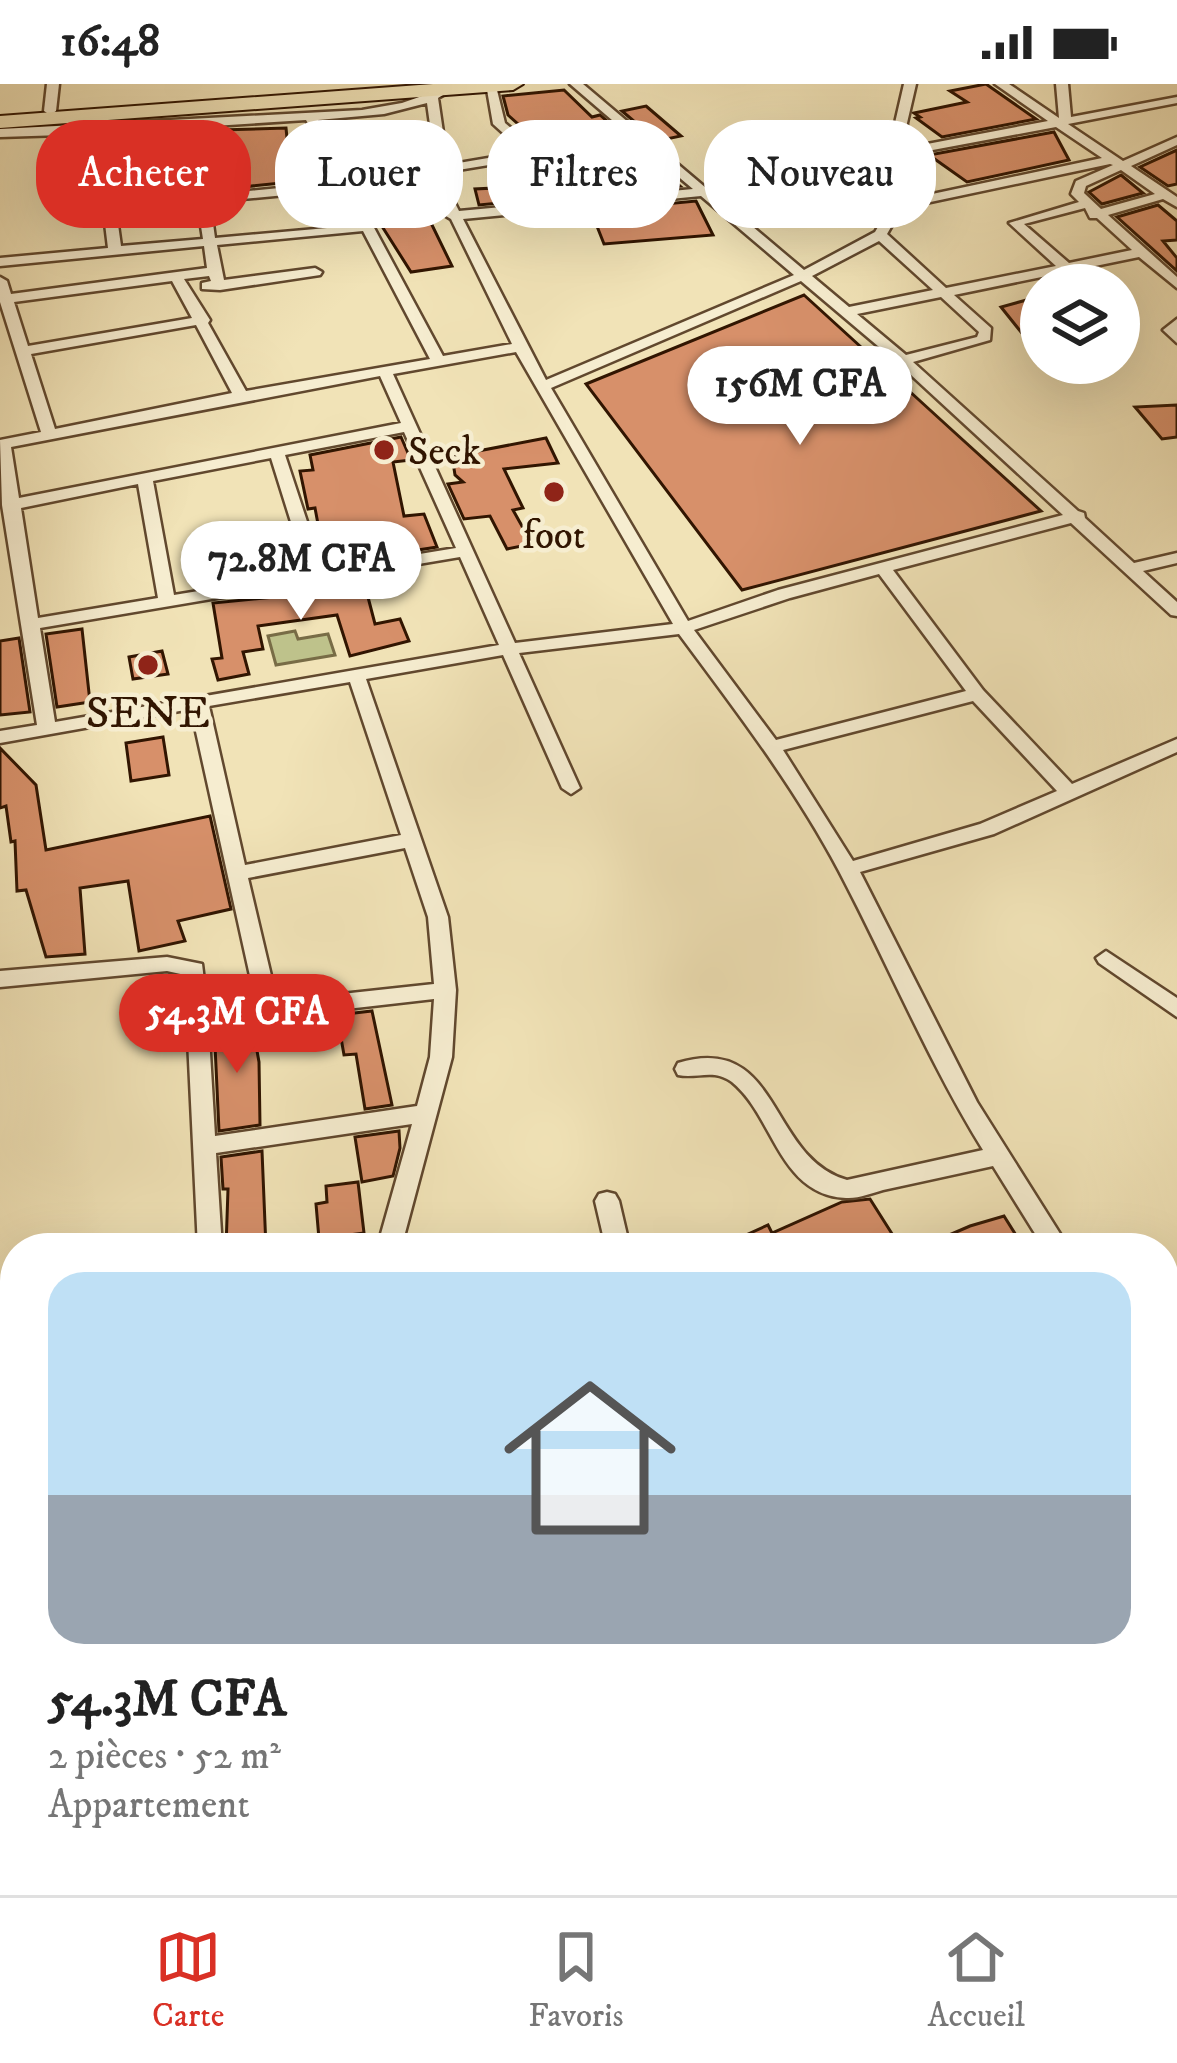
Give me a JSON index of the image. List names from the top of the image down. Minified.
{"places":["Seck","foot","SENE"],"page":{"status":"16:48","chip":["Acheter","Louer","Filtres","Nouveau"],"price":["156M CFA","72.8M CFA","54.3M CFA"],"list":[{"name":"54.3M CFA","note":"2 pièces · 52 m² · Appartement"}],"tabs":["Carte","Favoris","Accueil"]}}
